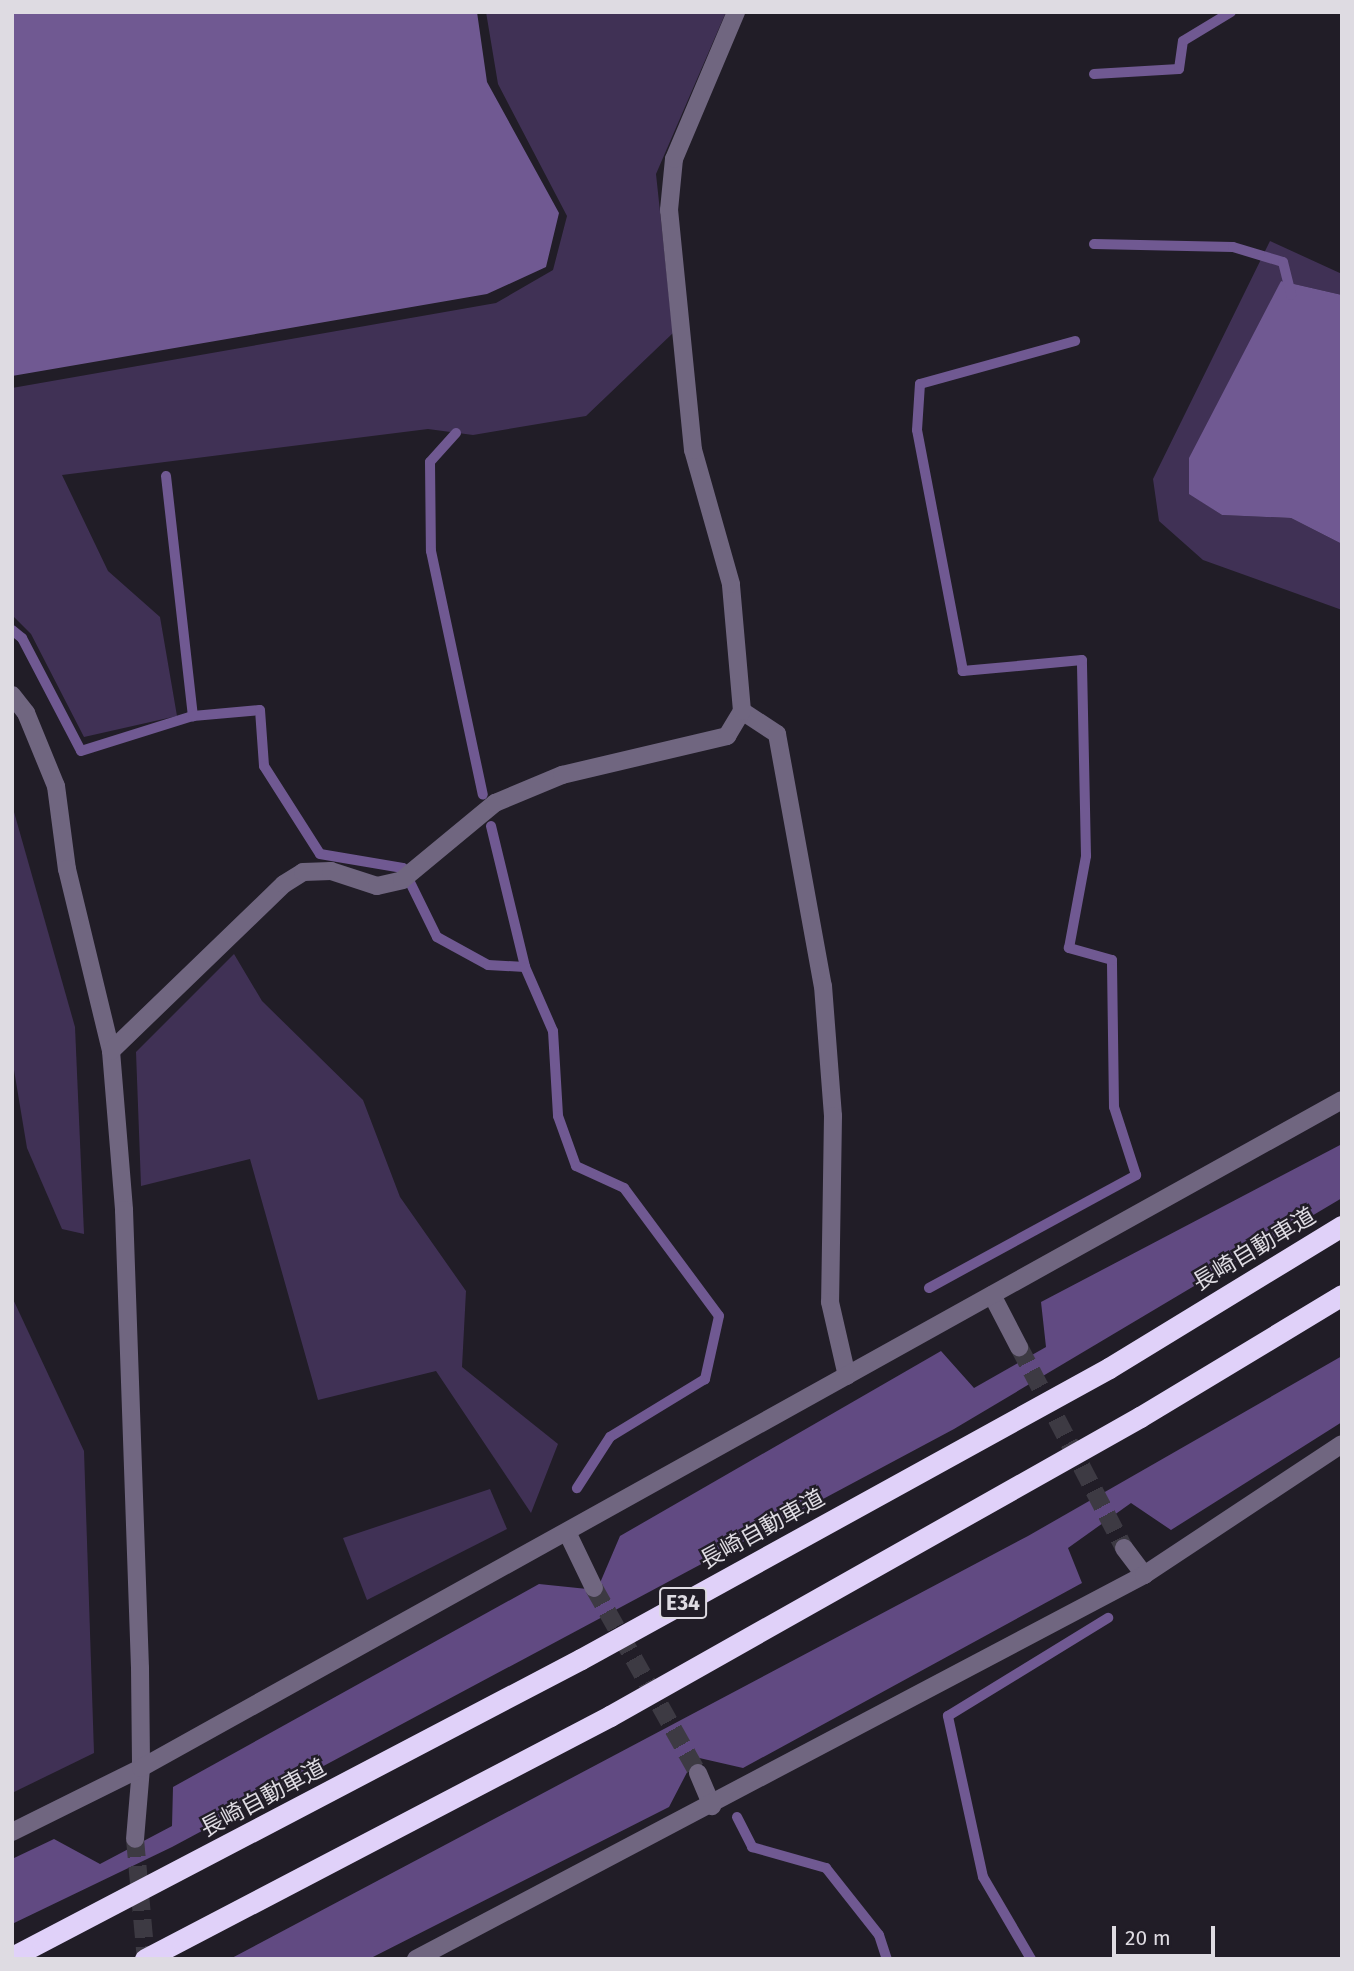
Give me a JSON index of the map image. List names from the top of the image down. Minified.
{"streets":{"highway":["長崎自動車道","E34"]},"scale_bar":"20 m"}
